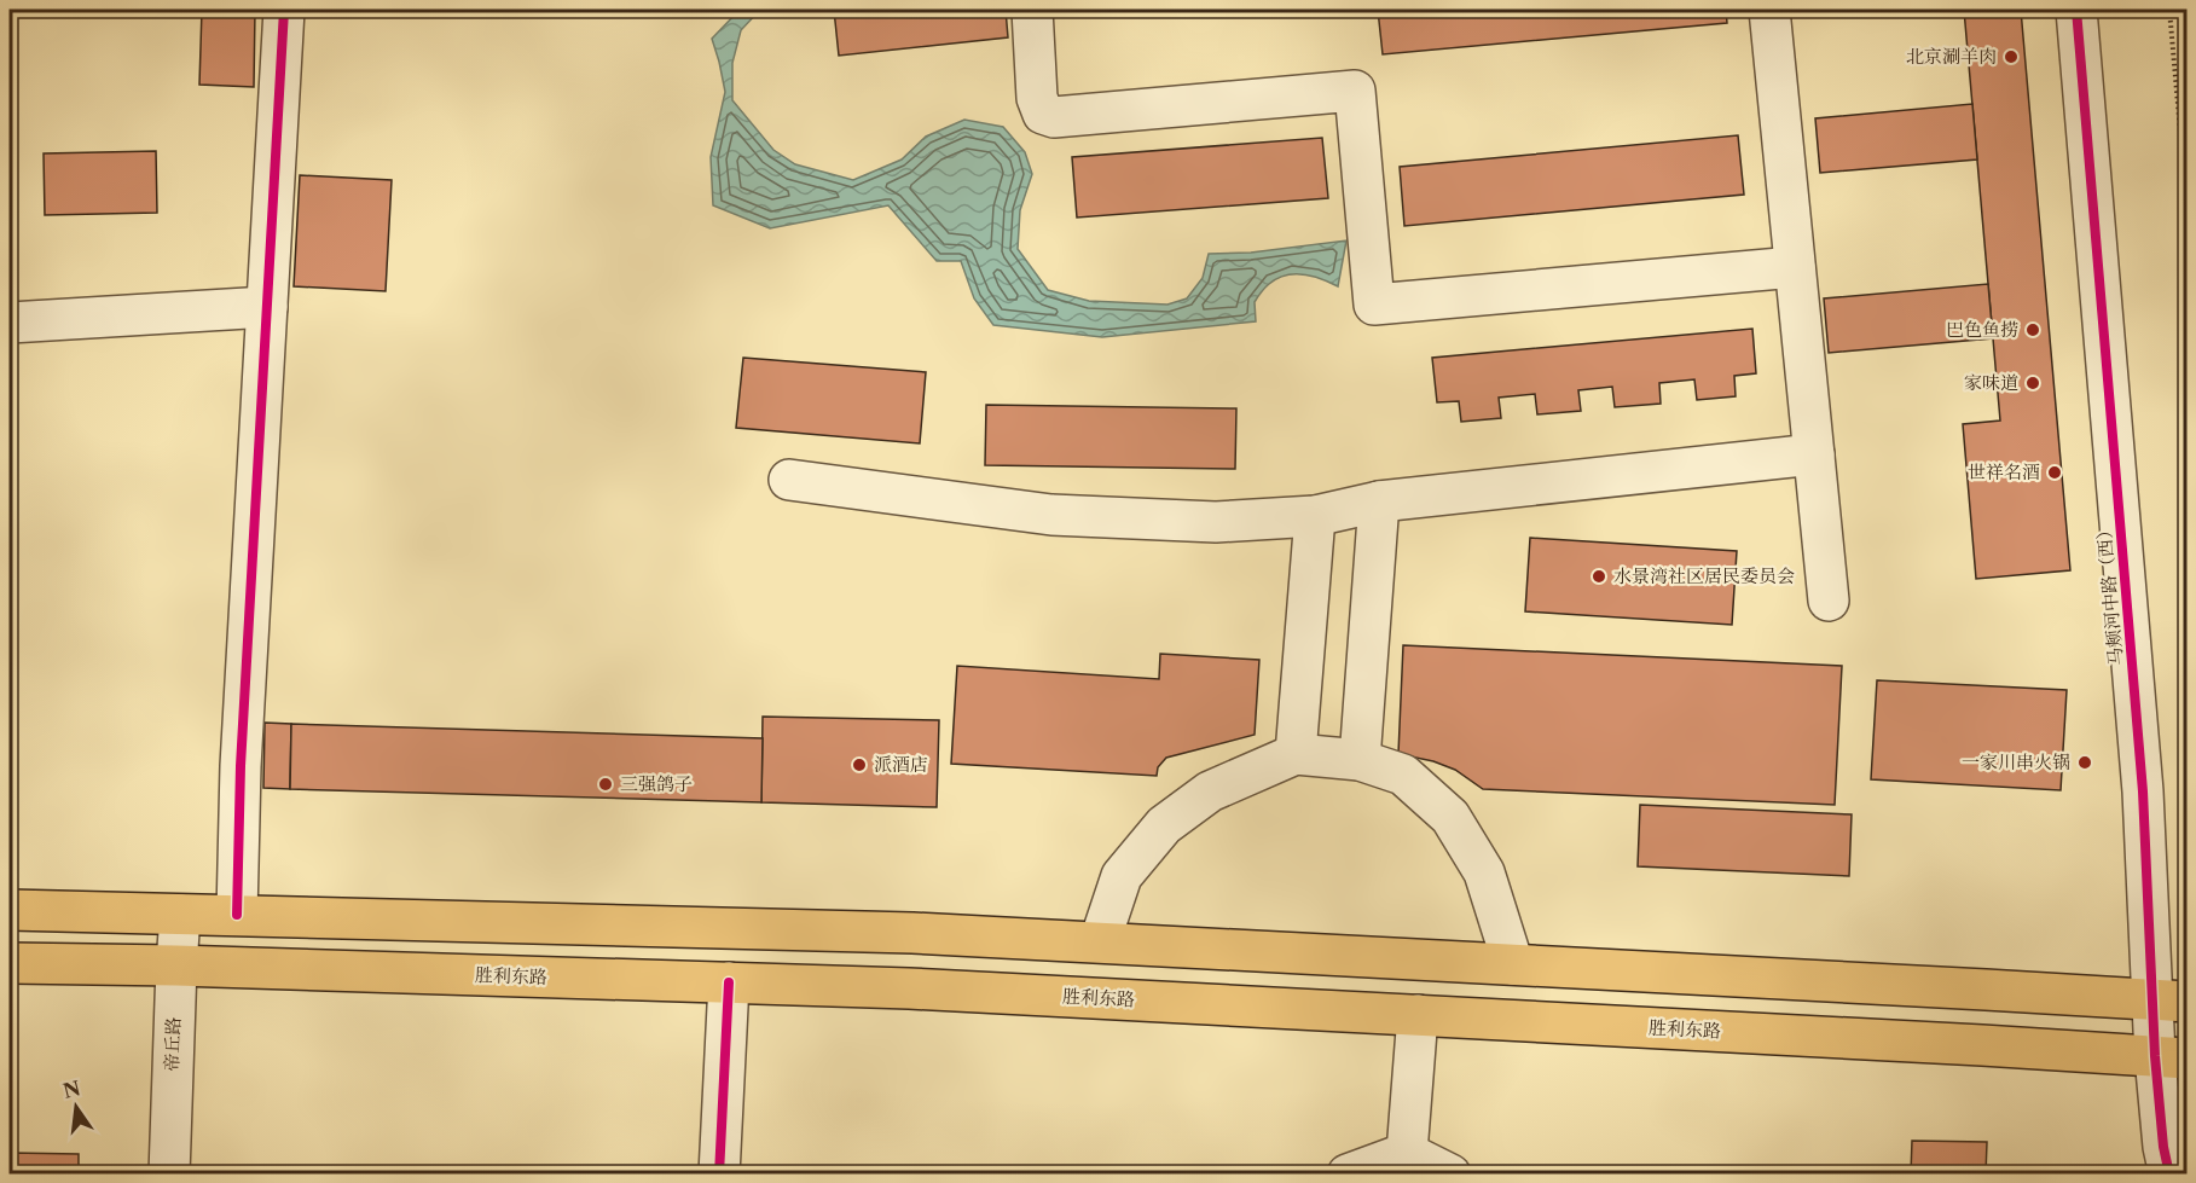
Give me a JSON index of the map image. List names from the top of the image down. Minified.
{"streets":{"main road":["胜利东路"],"street":["马颊河中路（西）","帝丘路"]},"crossings":[["马颊河中路（西）","胜利东路"],["胜利东路","帝丘路"]],"places":["北京涮羊肉","巴色鱼捞","家味道","世祥名酒","水景湾社区居民委员会","一家川串火锅","派酒店","三强鸽子"],"north":"top"}
